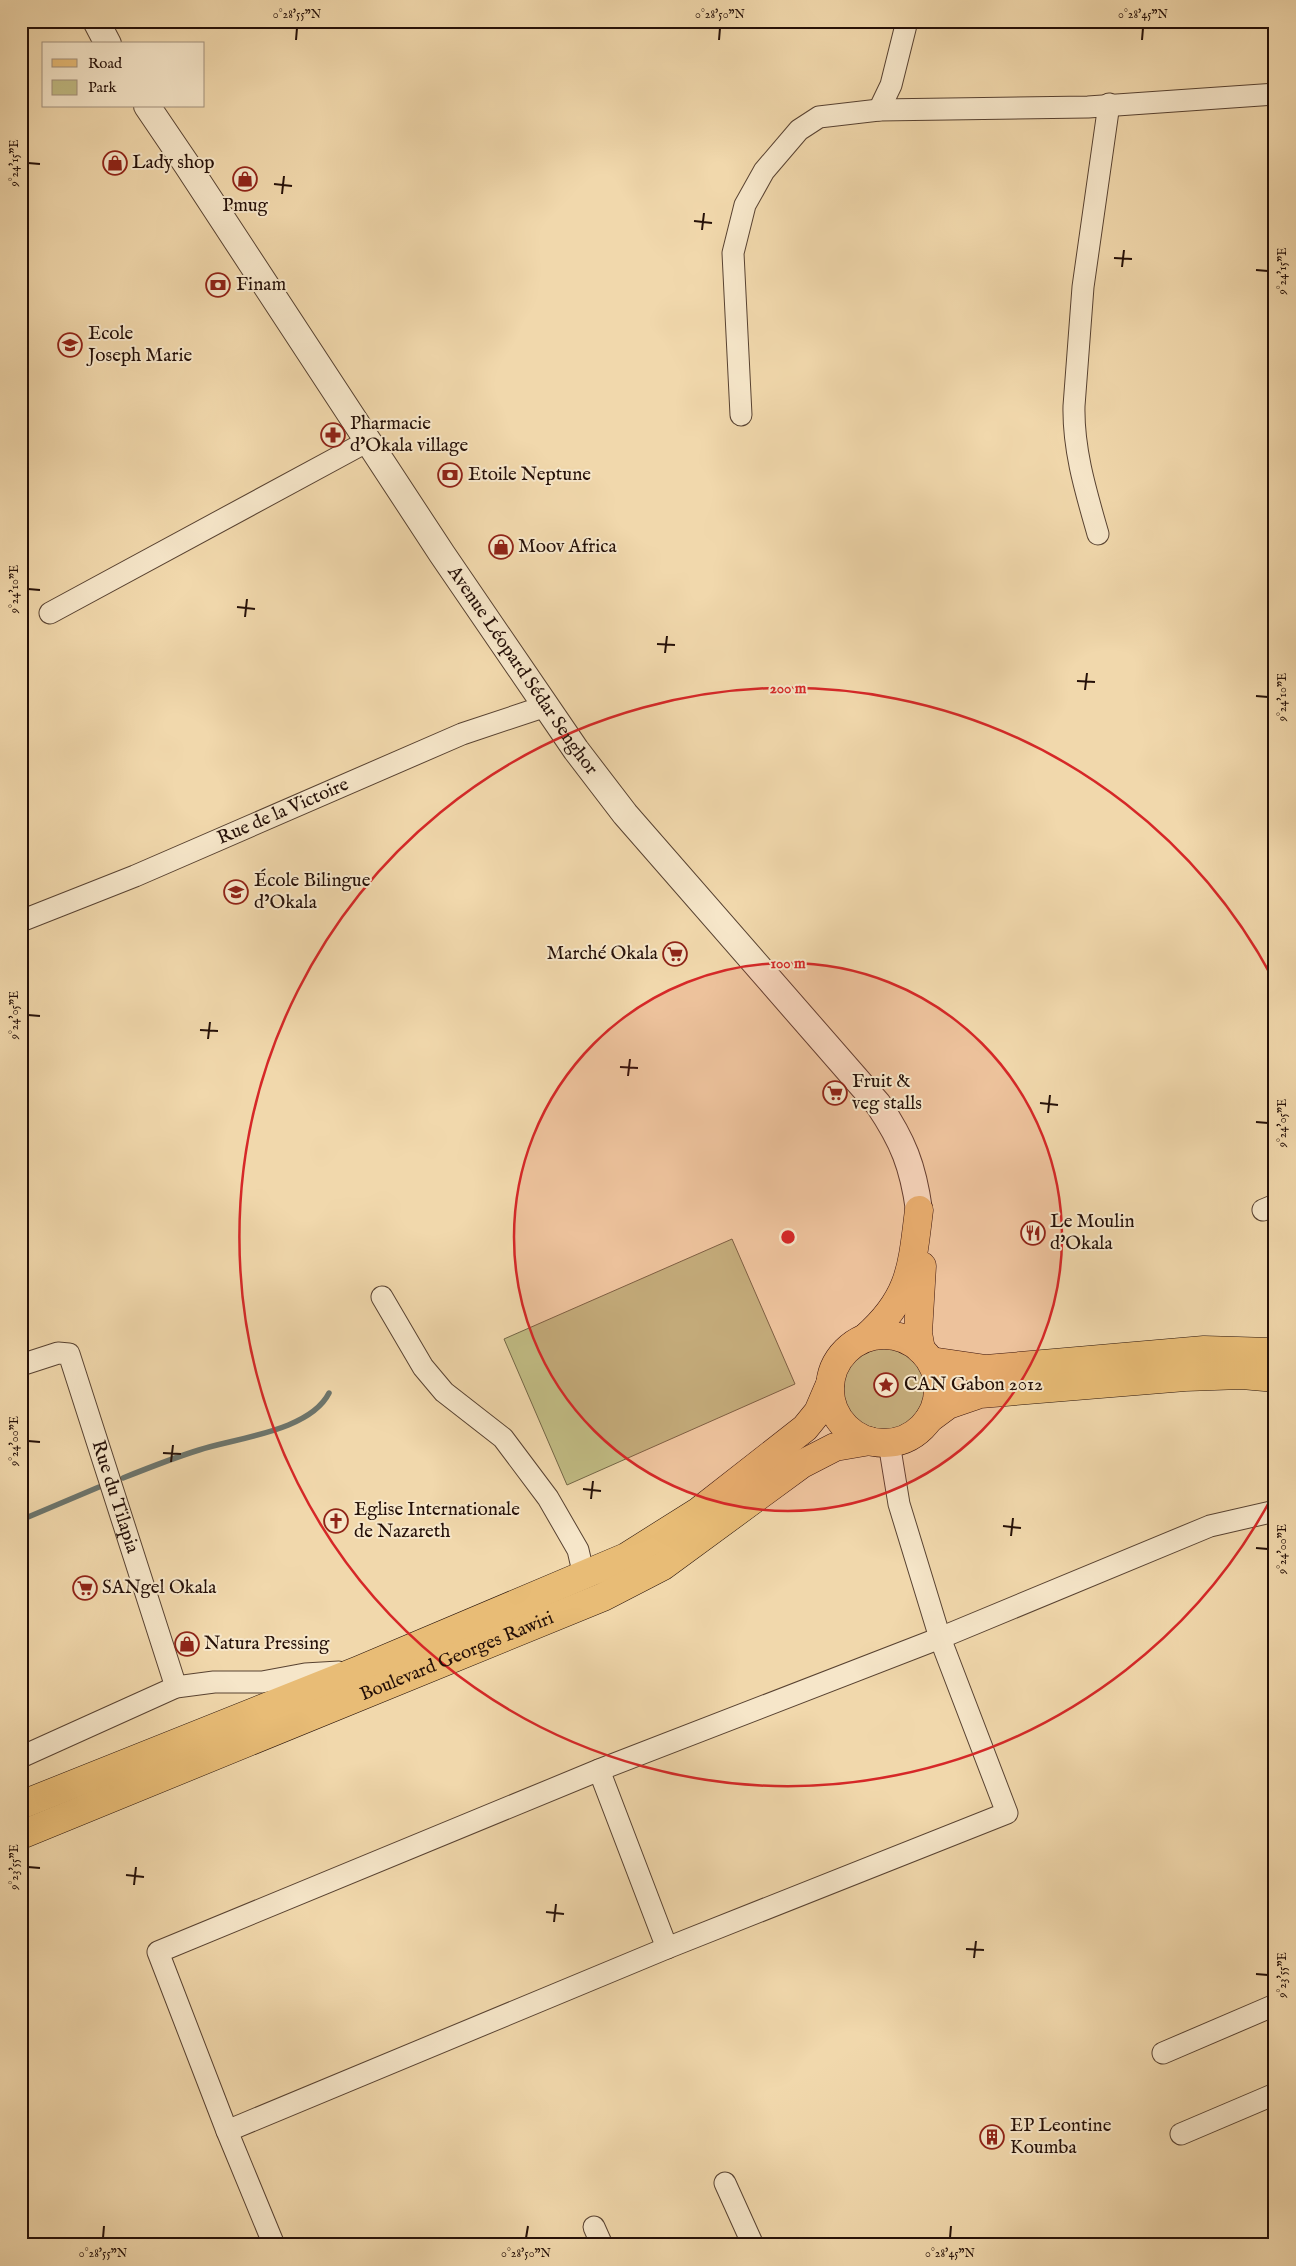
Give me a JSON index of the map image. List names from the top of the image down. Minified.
{"streets":{"main road":["Boulevard Georges Rawiri"],"street":["Avenue Léopard Sédar Senghor","Rue de la Victoire","Rue du Tilapia"]},"crossings":[["Avenue Léopard Sédar Senghor","Rue de la Victoire"]],"places":{"shop":["Lady shop","Pmug","Moov Africa","Natura Pressing"],"bank":["Finam","Etoile Neptune"],"school or university":["Ecole Joseph Marie","École Bilingue d’Okala"],"pharmacy":["Pharmacie d'Okala village"],"supermarket":["Marché Okala","Fruit & veg stalls","SANgel Okala"],"restaurant":["Le Moulin d'Okala"],"place":["CAN Gabon 2012"],"church":["Eglise Internationale de Nazareth"],"building":["EP Leontine Koumba"]},"legend":["Road","Park"],"coordinates":["0°28'55\"N","0°28'50\"N","0°28'45\"N","9°24'15\"E","9°24'10\"E","9°24'05\"E","9°24'00\"E","9°23'55\"E"],"rings":["200 m","100 m"]}
